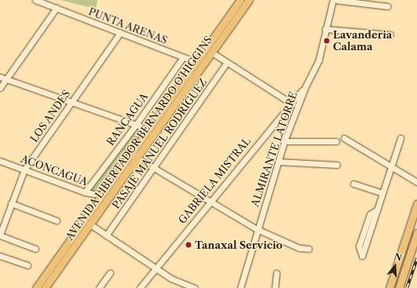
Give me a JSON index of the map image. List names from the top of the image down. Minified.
{"streets":{"main road":["AVENIDA LIBERTADOR BERNARDO O'HIGGINS"],"street":["PUNTA ARENAS","LOS ANDES","RANCAGUA","PASAJE MANUEL RODRÍGUEZ","ALMIRANTE LATORRE","ACONCAGUA","GABRIELA MISTRAL"]},"crossings":[["PUNTA ARENAS","LOS ANDES"],["PUNTA ARENAS","RANCAGUA"],["PUNTA ARENAS","AVENIDA LIBERTADOR BERNARDO O'HIGGINS"],["LOS ANDES","ACONCAGUA"],["RANCAGUA","ACONCAGUA"],["AVENIDA LIBERTADOR BERNARDO O'HIGGINS","ACONCAGUA"],["ALMIRANTE LATORRE","GABRIELA MISTRAL"]],"places":["Lavanderia Calama","Tanaxal Servicio"],"north":"top"}
